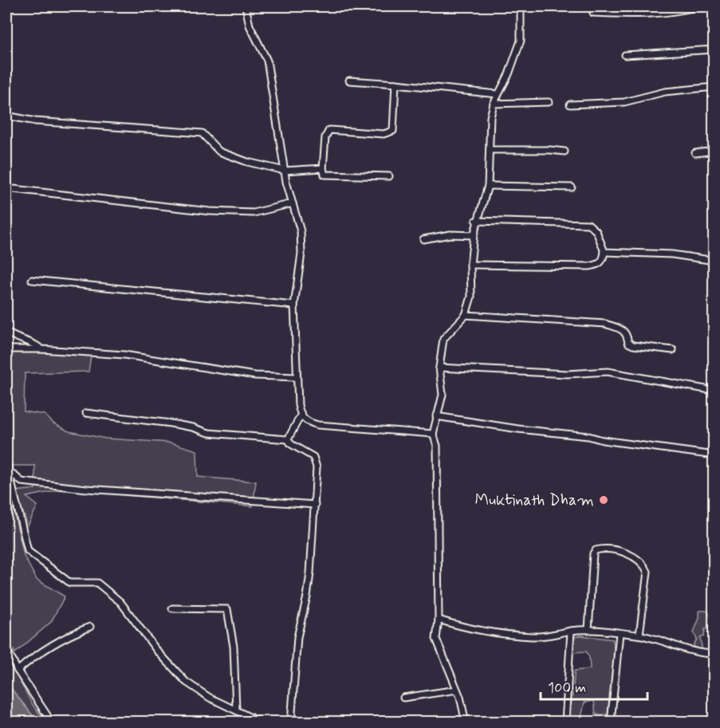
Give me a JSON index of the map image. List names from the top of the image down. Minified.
{"places":["Muktinath Dham"],"scale_bar":"100 m"}
